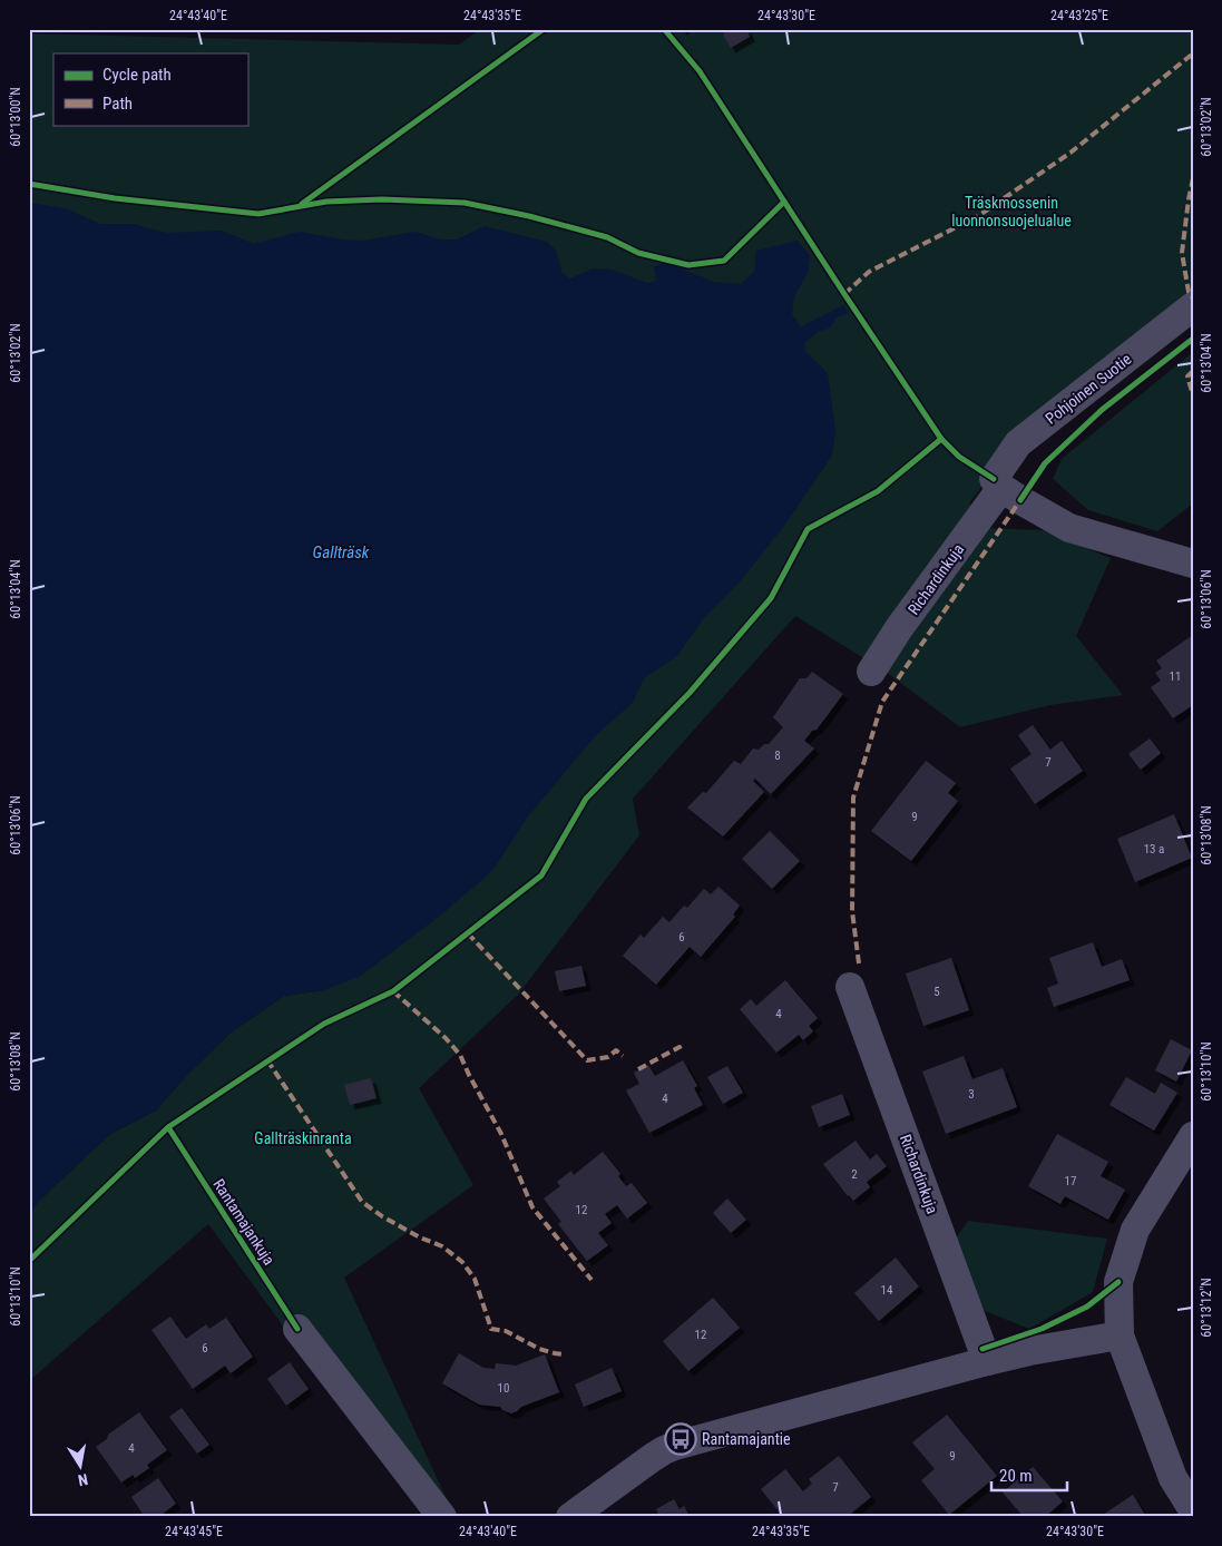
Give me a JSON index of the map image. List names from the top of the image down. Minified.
{"streets":{"street":["Pohjoinen Suotie","Richardinkuja"],"cycle path":["Rantamajankuja"]},"crossings":[["Pohjoinen Suotie","Richardinkuja"]],"water":["Gallträsk"],"parks":["Träskmossenin luonnonsuojelualue","Gallträskinranta"],"places":{"bus stop":["Rantamajantie"]},"house_numbers":["11","8","7","9","13 a","6","5","4","3","4","2","17","12","14","12","6","10","4","9","7"],"legend":["Cycle path","Path"],"scale_bar":"20 m","north":"bottom","coordinates":["24°43'40\"E","24°43'35\"E","24°43'30\"E","24°43'25\"E","60°13'00\"N","60°13'02\"N","60°13'04\"N","60°13'06\"N","60°13'08\"N","60°13'10\"N","60°13'12\"N","24°43'45\"E"]}
